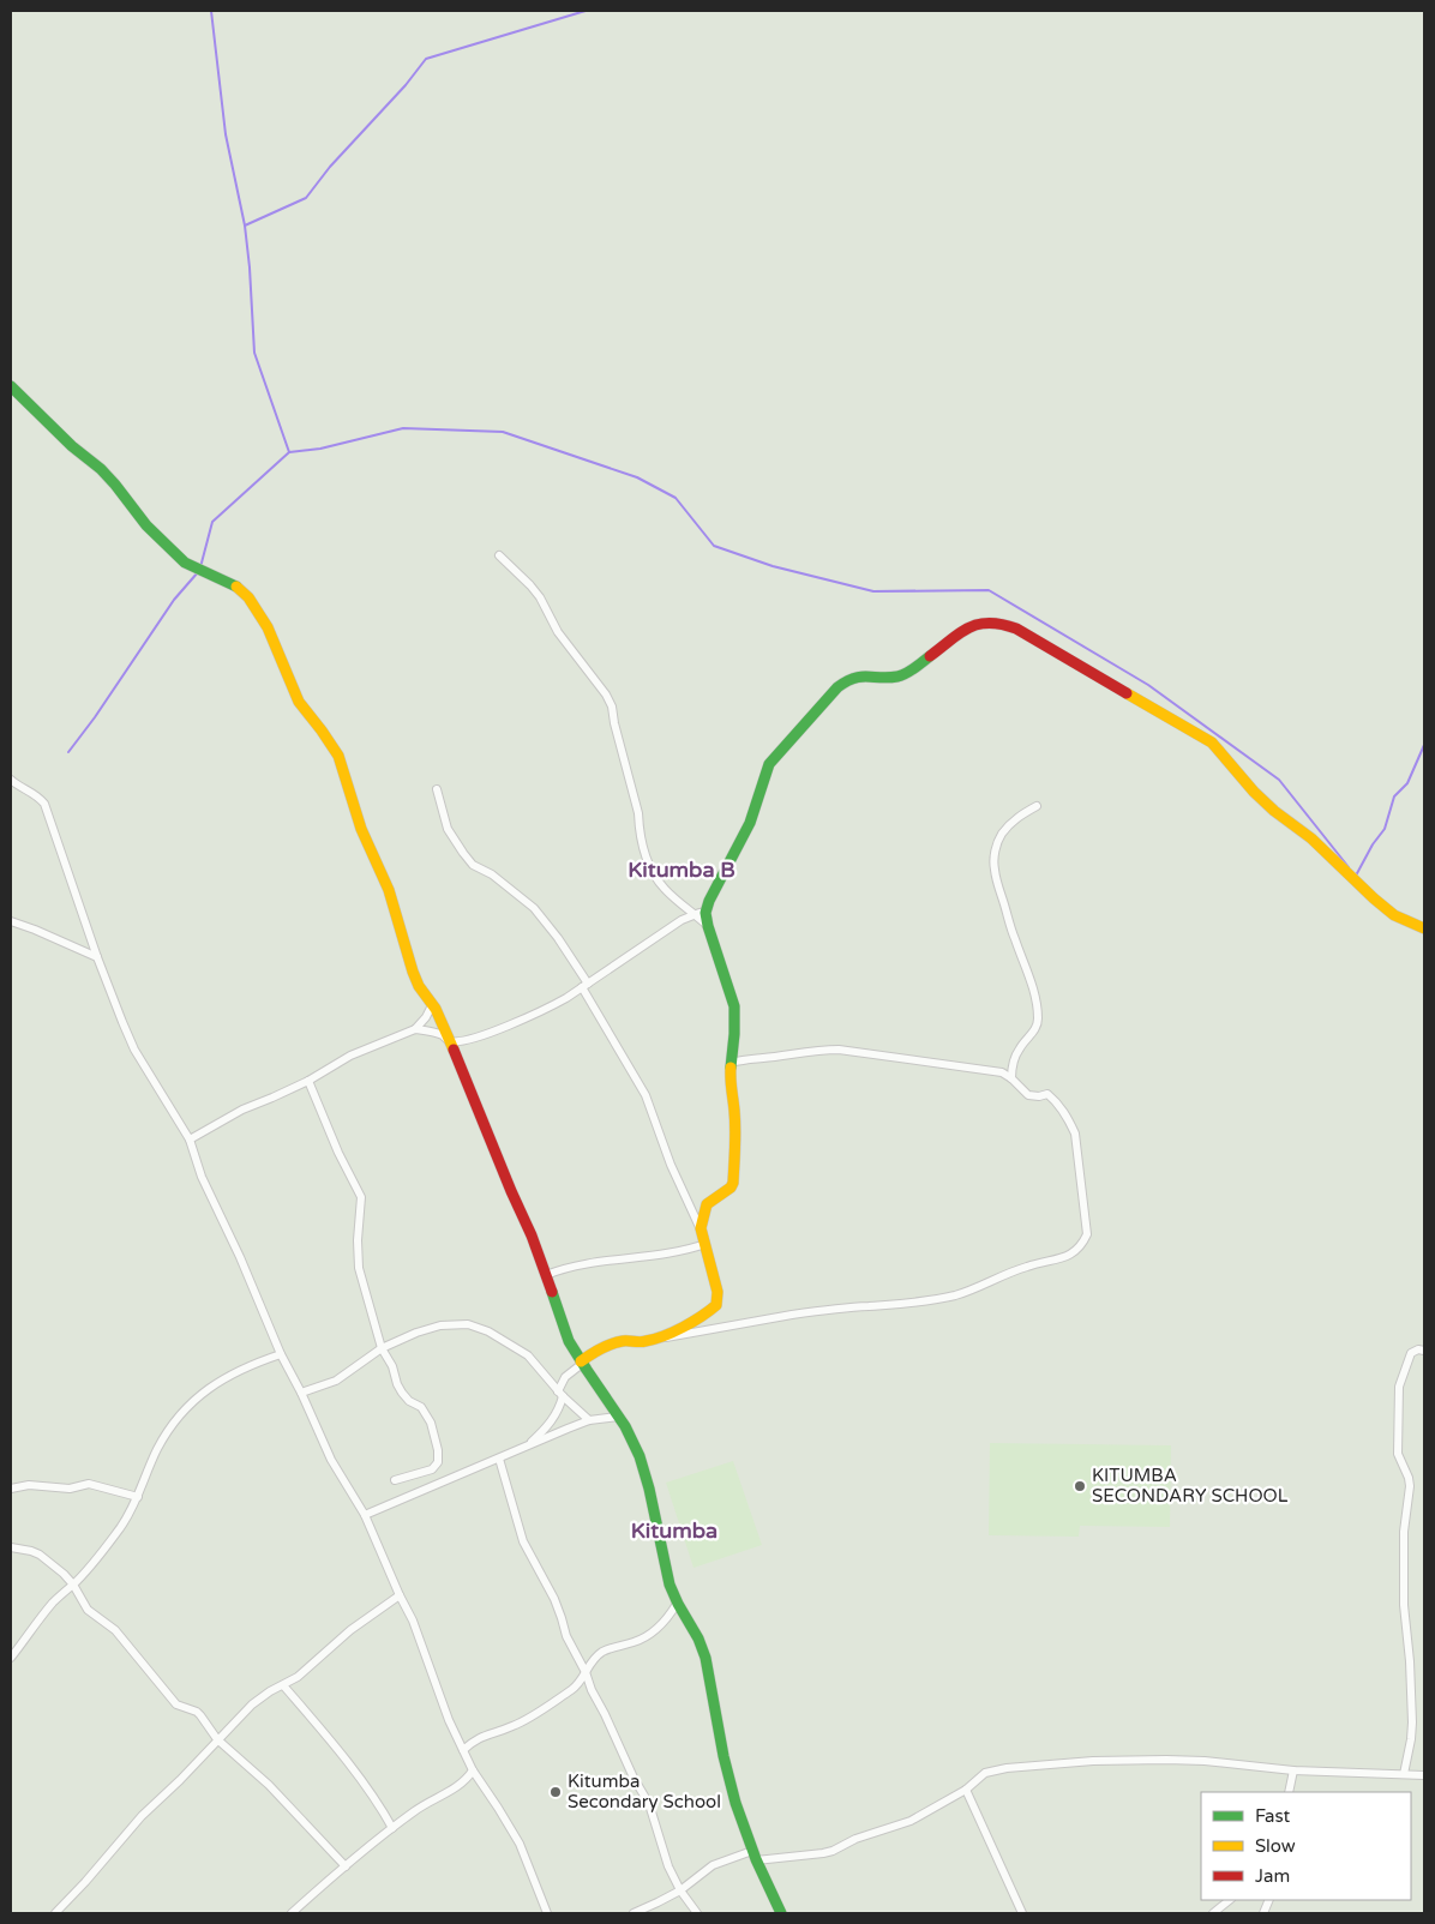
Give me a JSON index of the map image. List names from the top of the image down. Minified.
{"districts":["Kitumba B","Kitumba"],"places":["KITUMBA SECONDARY SCHOOL","Kitumba Secondary School"],"legend":["Fast","Slow","Jam"]}
